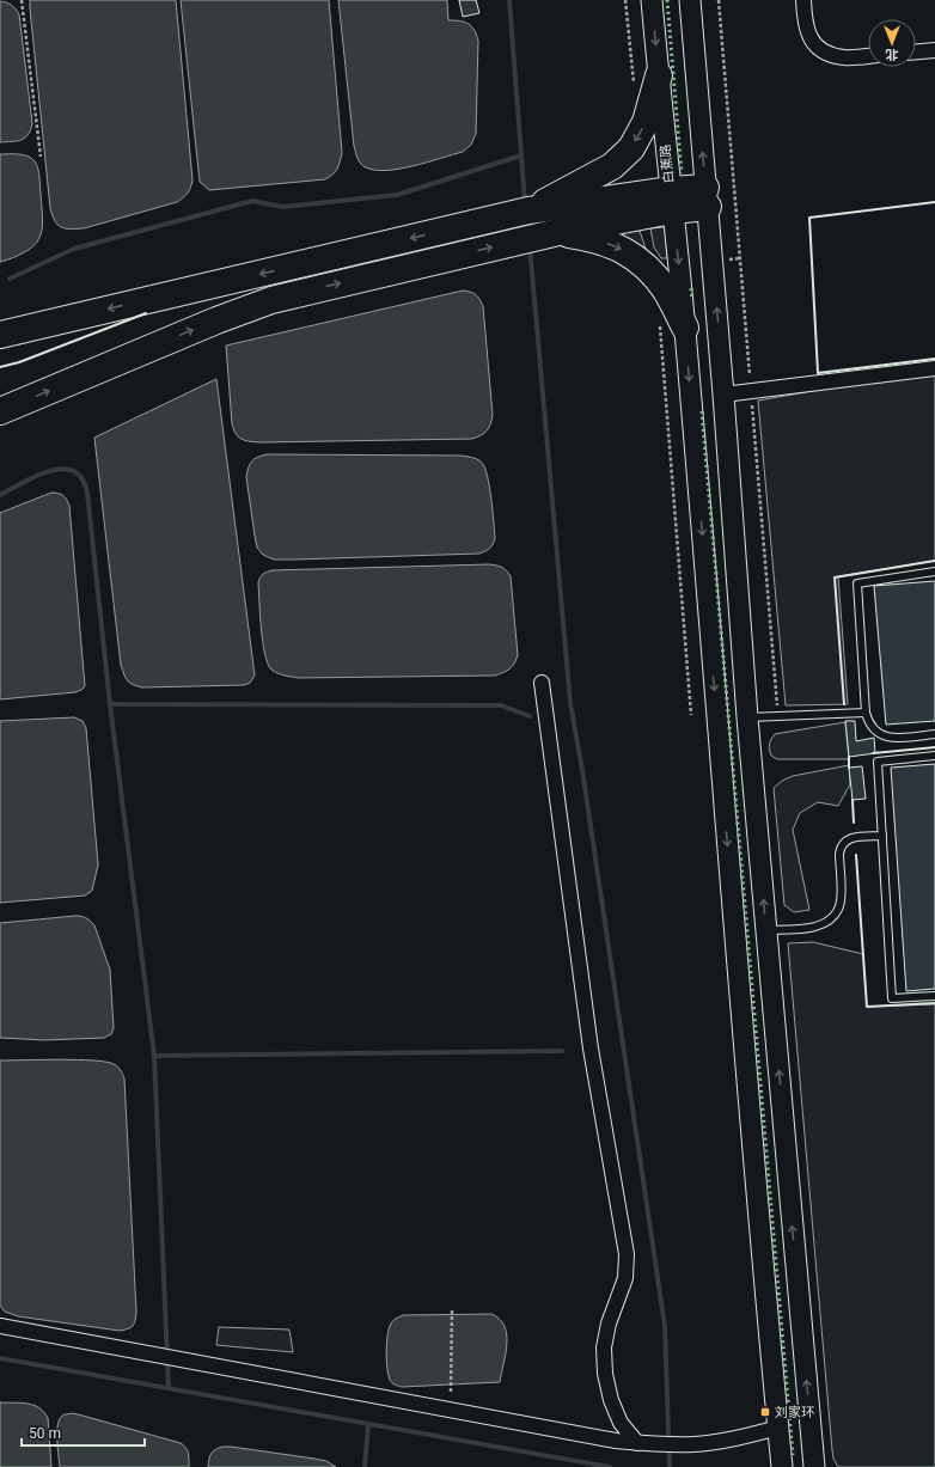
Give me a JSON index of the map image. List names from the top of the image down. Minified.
{"streets":{"main road":["白蕉路"]},"places":{"transit":["刘家环"]},"scale_bar":"50 m","north":"bottom"}
